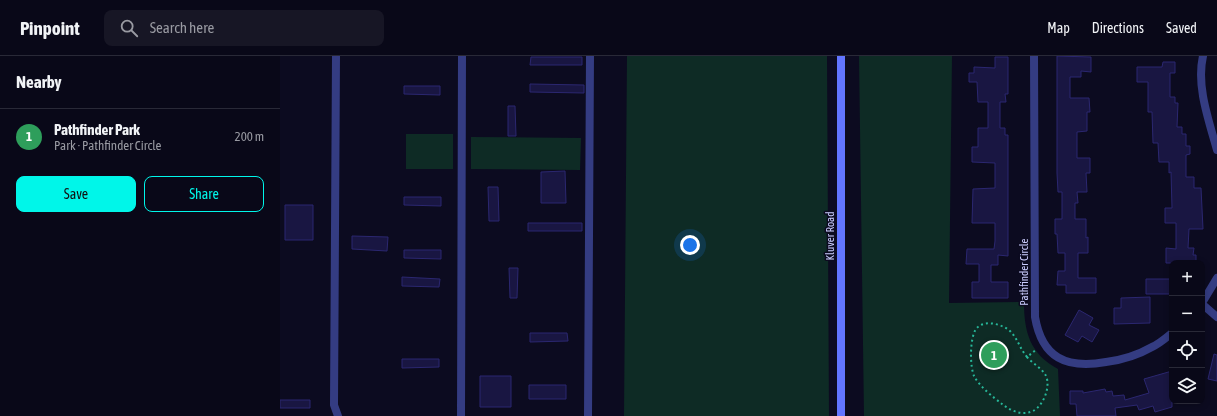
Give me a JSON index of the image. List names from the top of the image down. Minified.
{"streets":{"street":["Kluver Road","Pathfinder Circle"]},"page":{"header":"Pinpoint","search":"Search here","nav":["Map","Directions","Saved"],"heading":"Nearby","list":[{"mark":"1","name":"Pathfinder Park","note":"Park · Pathfinder Circle","value":"200 m"}],"buttons":["Save","Share"],"map_buttons":["+","−"],"pins":"1"}}
